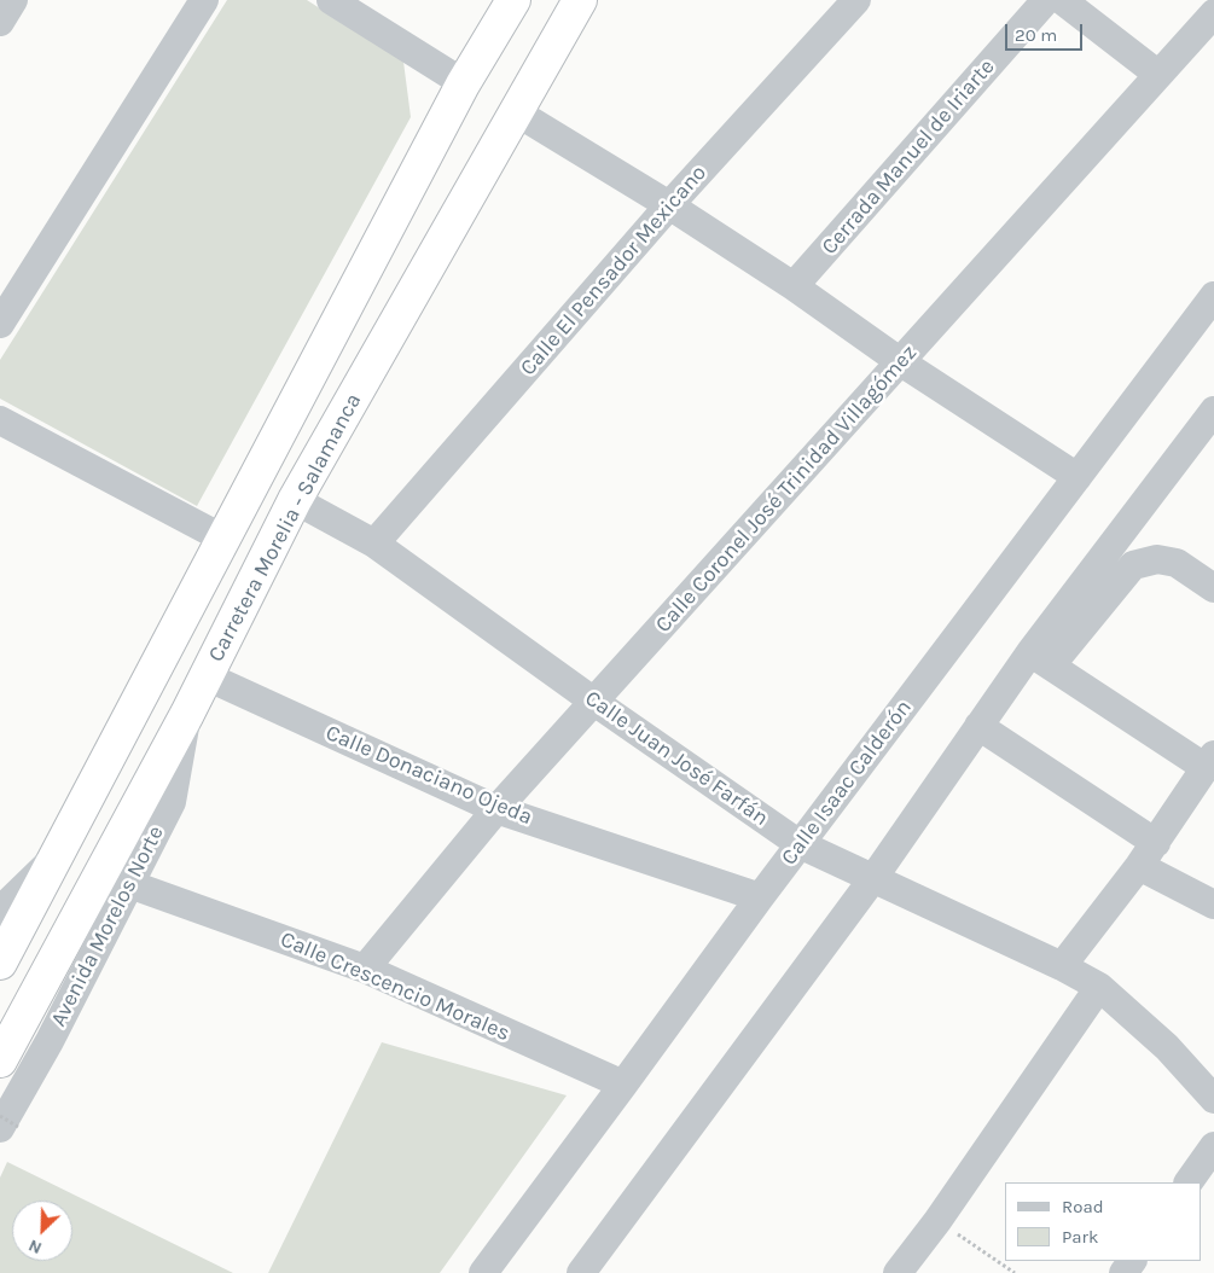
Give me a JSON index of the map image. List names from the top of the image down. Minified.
{"streets":{"highway":["Carretera Morelia - Salamanca"],"street":["Cerrada Manuel de Iriarte","Calle El Pensador Mexicano","Calle Coronel José Trinidad Villagómez","Calle Juan José Farfán","Calle Donaciano Ojeda","Calle Isaac Calderón","Avenida Morelos Norte","Calle Crescencio Morales"]},"crossings":[["Calle El Pensador Mexicano","Calle Juan José Farfán"],["Calle Coronel José Trinidad Villagómez","Calle Juan José Farfán"],["Calle Coronel José Trinidad Villagómez","Calle Donaciano Ojeda"],["Calle Coronel José Trinidad Villagómez","Calle Crescencio Morales"],["Carretera Morelia - Salamanca","Calle Juan José Farfán"],["Carretera Morelia - Salamanca","Calle Donaciano Ojeda"],["Carretera Morelia - Salamanca","Avenida Morelos Norte"],["Calle Juan José Farfán","Calle Isaac Calderón"],["Calle Donaciano Ojeda","Calle Isaac Calderón"],["Calle Isaac Calderón","Calle Crescencio Morales"],["Avenida Morelos Norte","Calle Crescencio Morales"]],"legend":["Road","Park"],"scale_bar":"20 m","north":"bottom left"}
